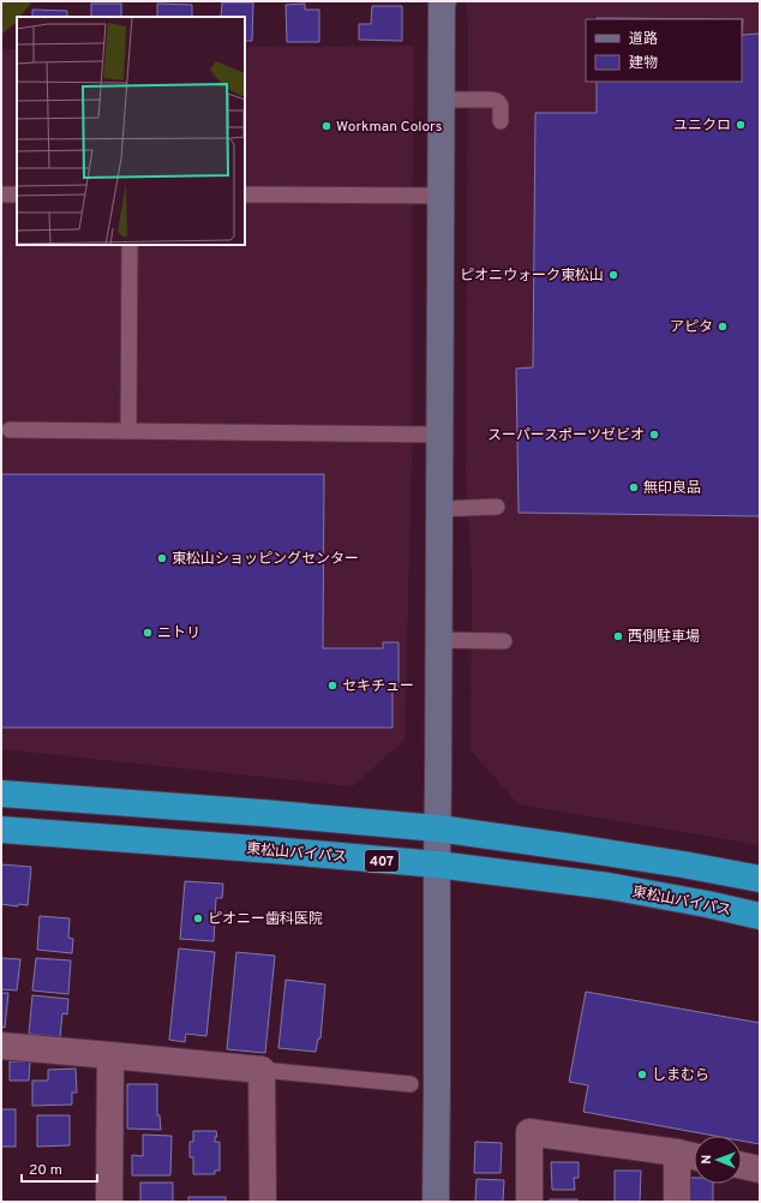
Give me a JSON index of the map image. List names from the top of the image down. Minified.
{"streets":{"highway":["東松山バイパス","407"]},"places":["ユニクロ","Workman Colors","ピオニウォーク東松山","アピタ","スーパースポーツゼビオ","無印良品","東松山ショッピングセンター","ニトリ","西側駐車場","セキチュー","ピオニー歯科医院","しまむら"],"legend":["道路","建物"],"scale_bar":"20 m","north":"left"}
